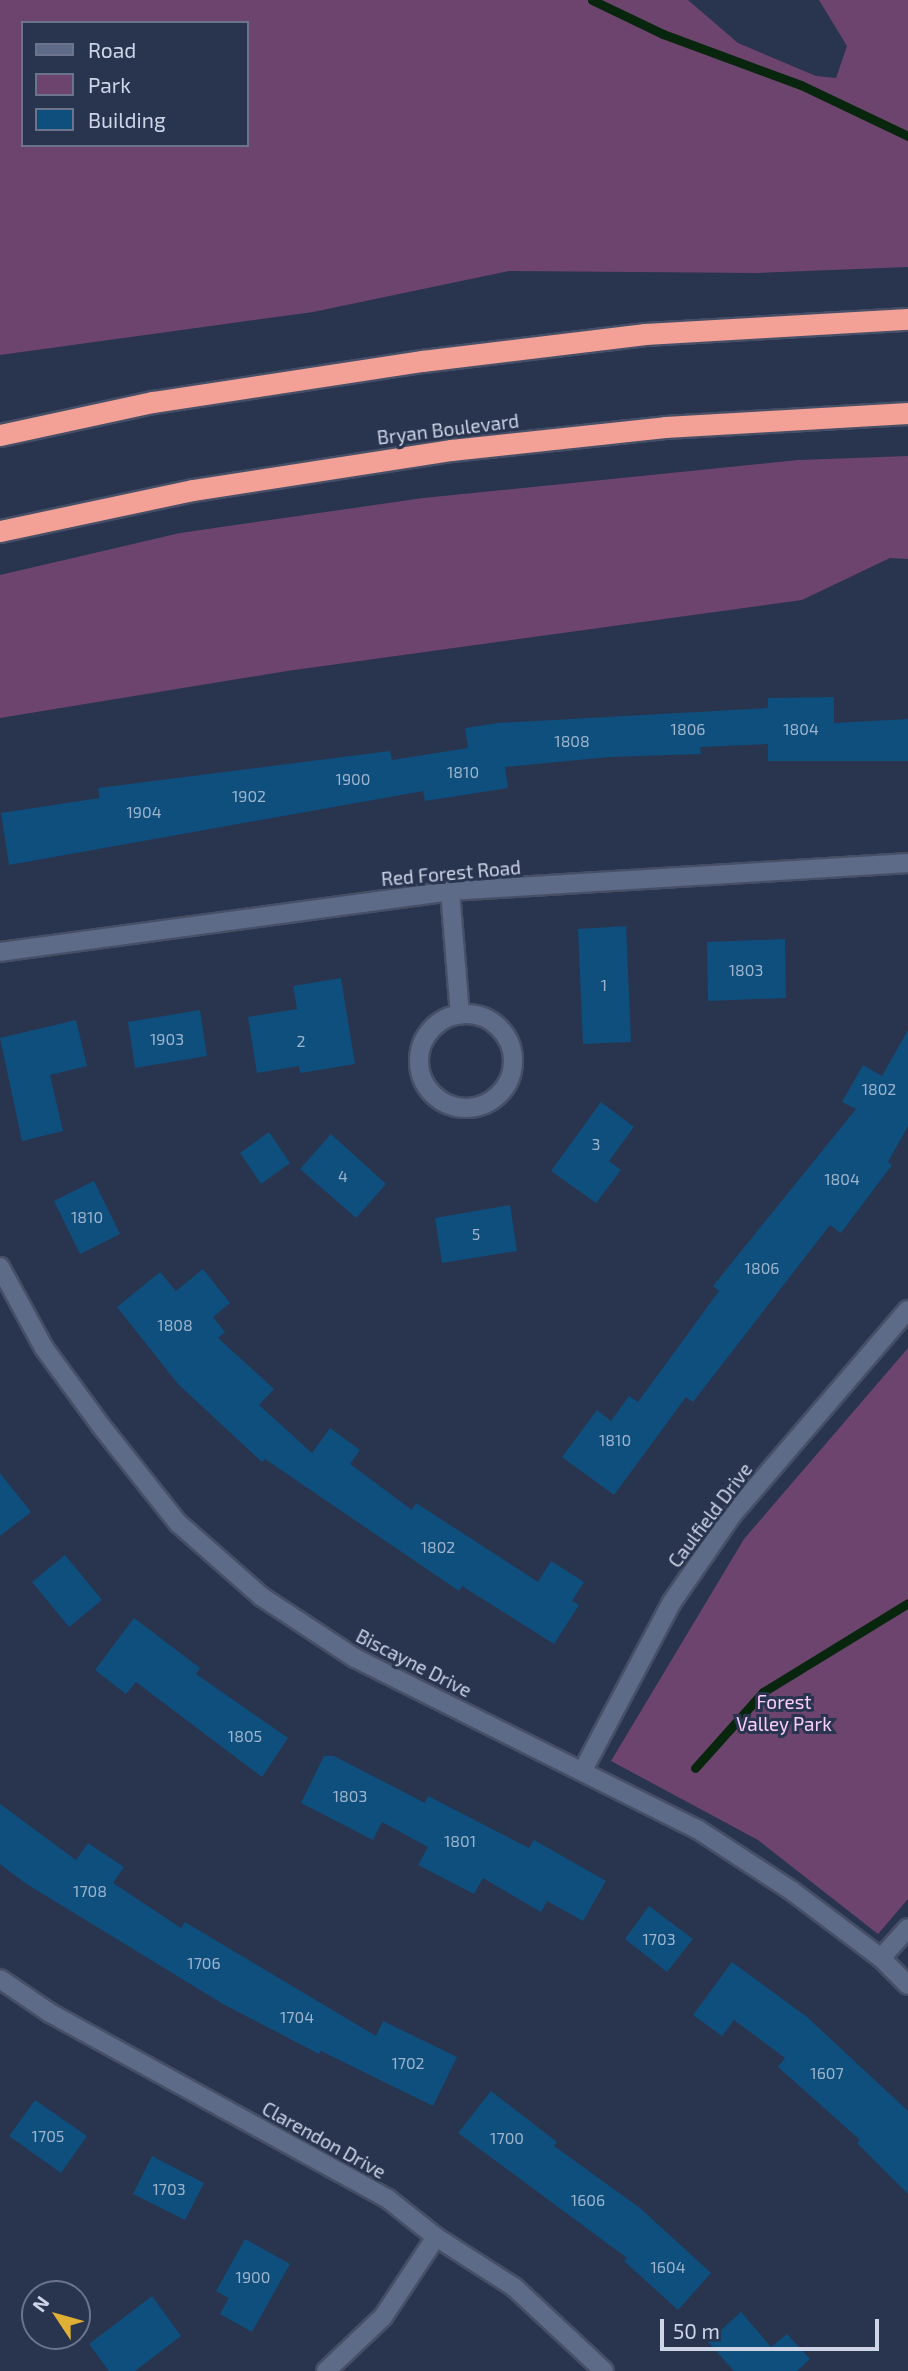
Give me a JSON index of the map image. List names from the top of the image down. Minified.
{"streets":{"highway":["Bryan Boulevard"],"street":["Red Forest Road","Caulfield Drive","Biscayne Drive","Clarendon Drive"]},"crossings":[["Caulfield Drive","Biscayne Drive"]],"parks":["Forest Valley Park"],"house_numbers":["1806","1804","1808","1810","1900","1902","1904","1803","1","1903","2","1802","3","4","1804","1810","5","1806","1808","1810","1802","1805","1803","1801","1708","1703","1706","1704","1702","1607","1705","1700","1703","1606","1604","1900"],"legend":["Road","Park","Building"],"scale_bar":"50 m","north":"top left"}
